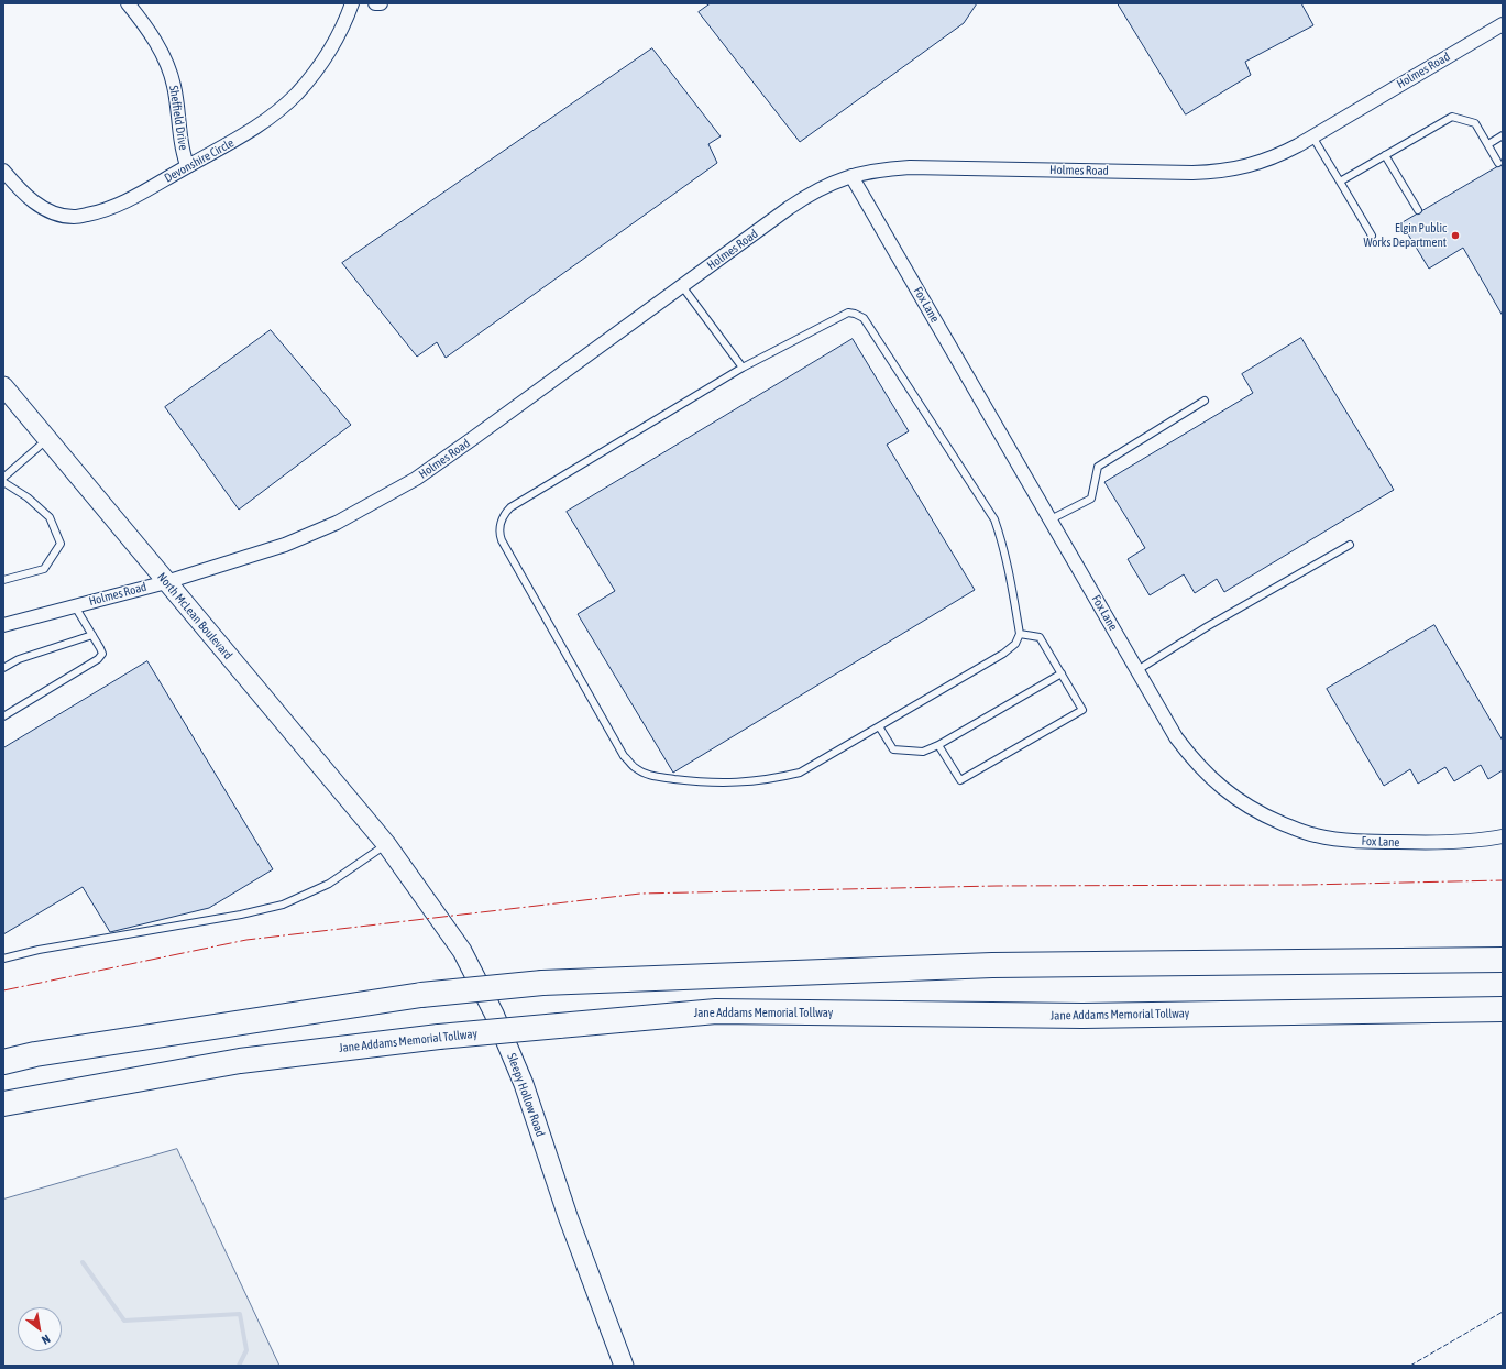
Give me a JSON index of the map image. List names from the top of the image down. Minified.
{"streets":{"highway":["Jane Addams Memorial Tollway"],"main road":["North McLean Boulevard","Sleepy Hollow Road"],"street":["Holmes Road","Sheffield Drive","Devonshire Circle","Fox Lane"]},"crossings":[["Holmes Road","Fox Lane"],["Holmes Road","North McLean Boulevard"],["Sheffield Drive","Devonshire Circle"],["North McLean Boulevard","Sleepy Hollow Road"]],"places":["Elgin Public Works Department"],"north":"bottom right"}
